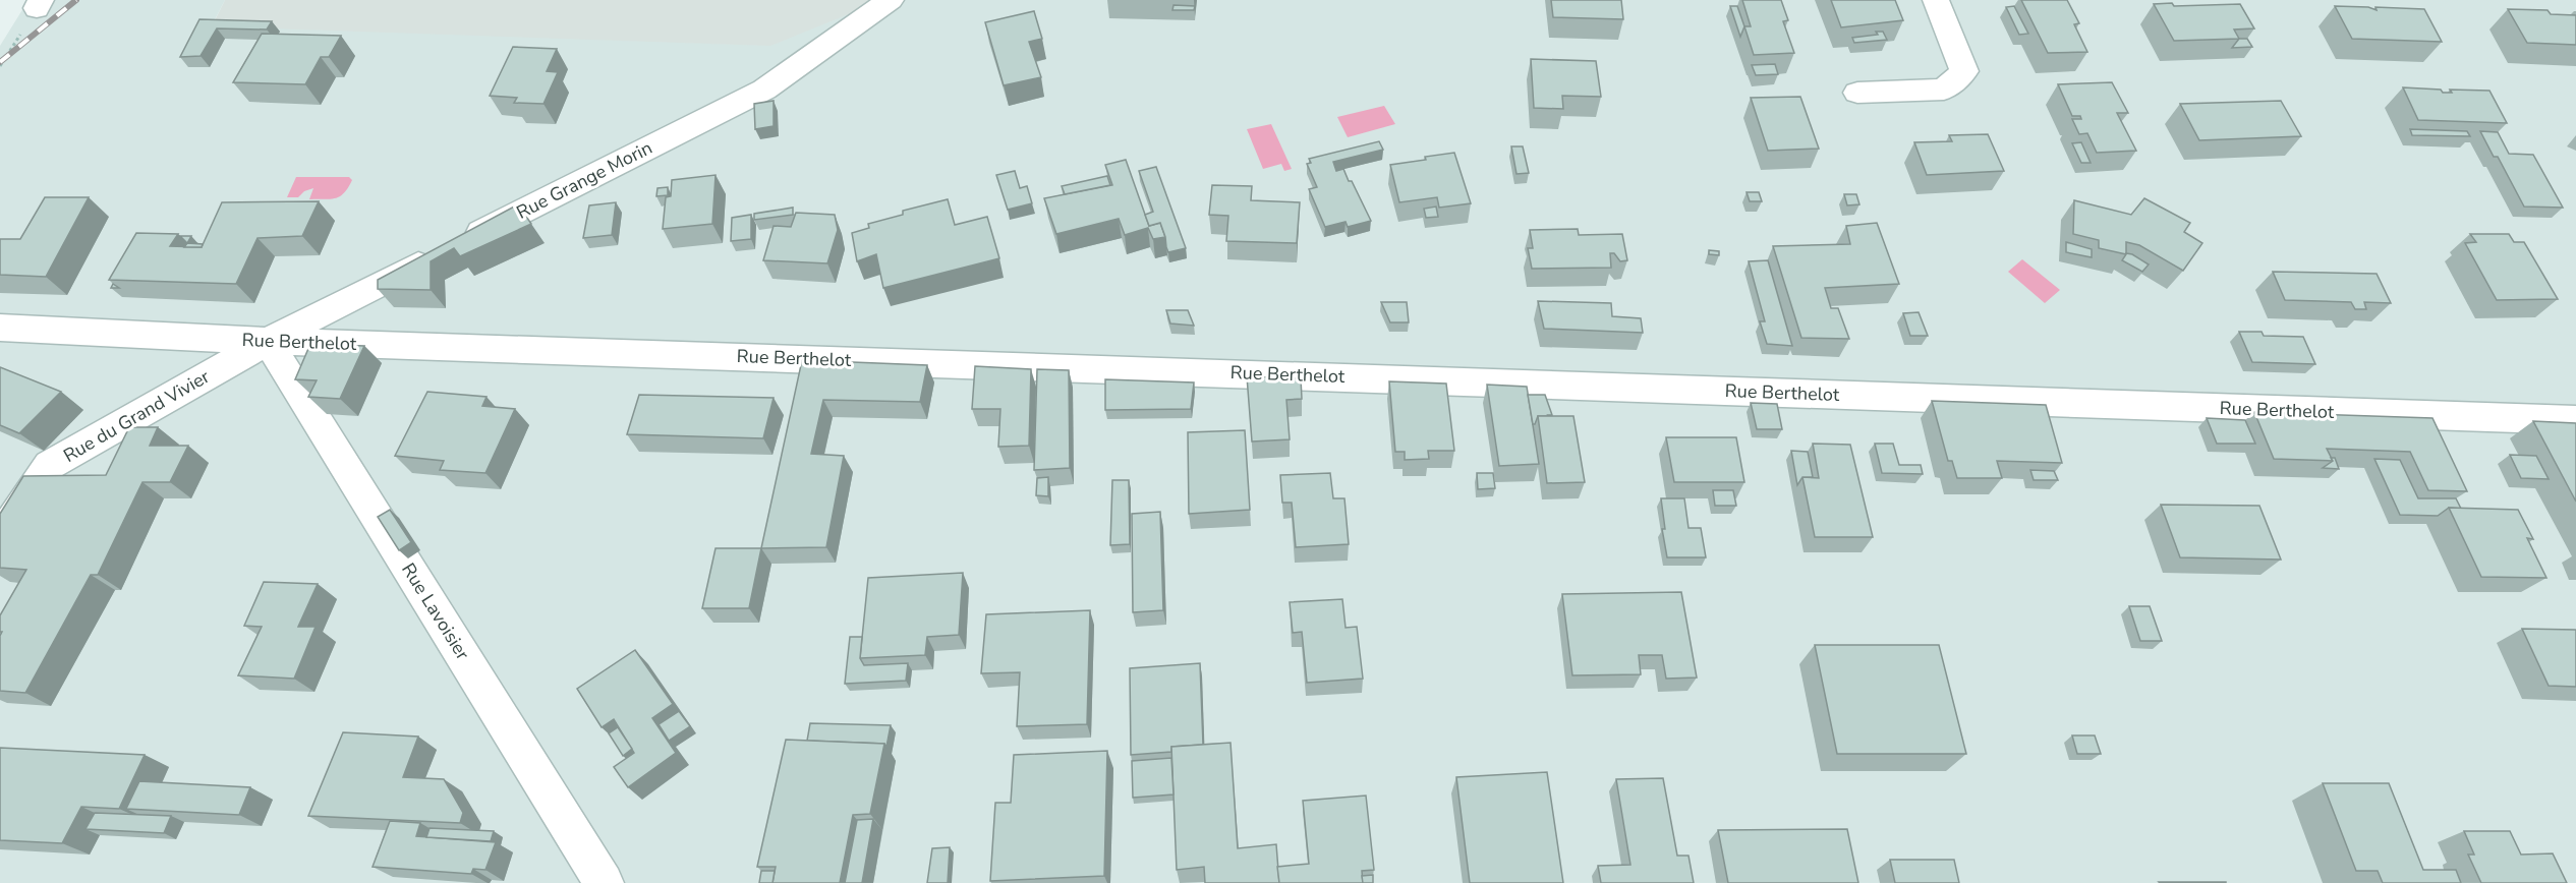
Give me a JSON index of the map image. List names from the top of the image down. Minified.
{"streets":{"street":["Rue Grange Morin","Rue Berthelot","Rue du Grand Vivier","Rue Lavoisier"]},"crossings":[["Rue Grange Morin","Rue Berthelot"],["Rue Grange Morin","Rue du Grand Vivier"],["Rue Grange Morin","Rue Lavoisier"],["Rue Berthelot","Rue du Grand Vivier"],["Rue Berthelot","Rue Lavoisier"],["Rue du Grand Vivier","Rue Lavoisier"]]}
